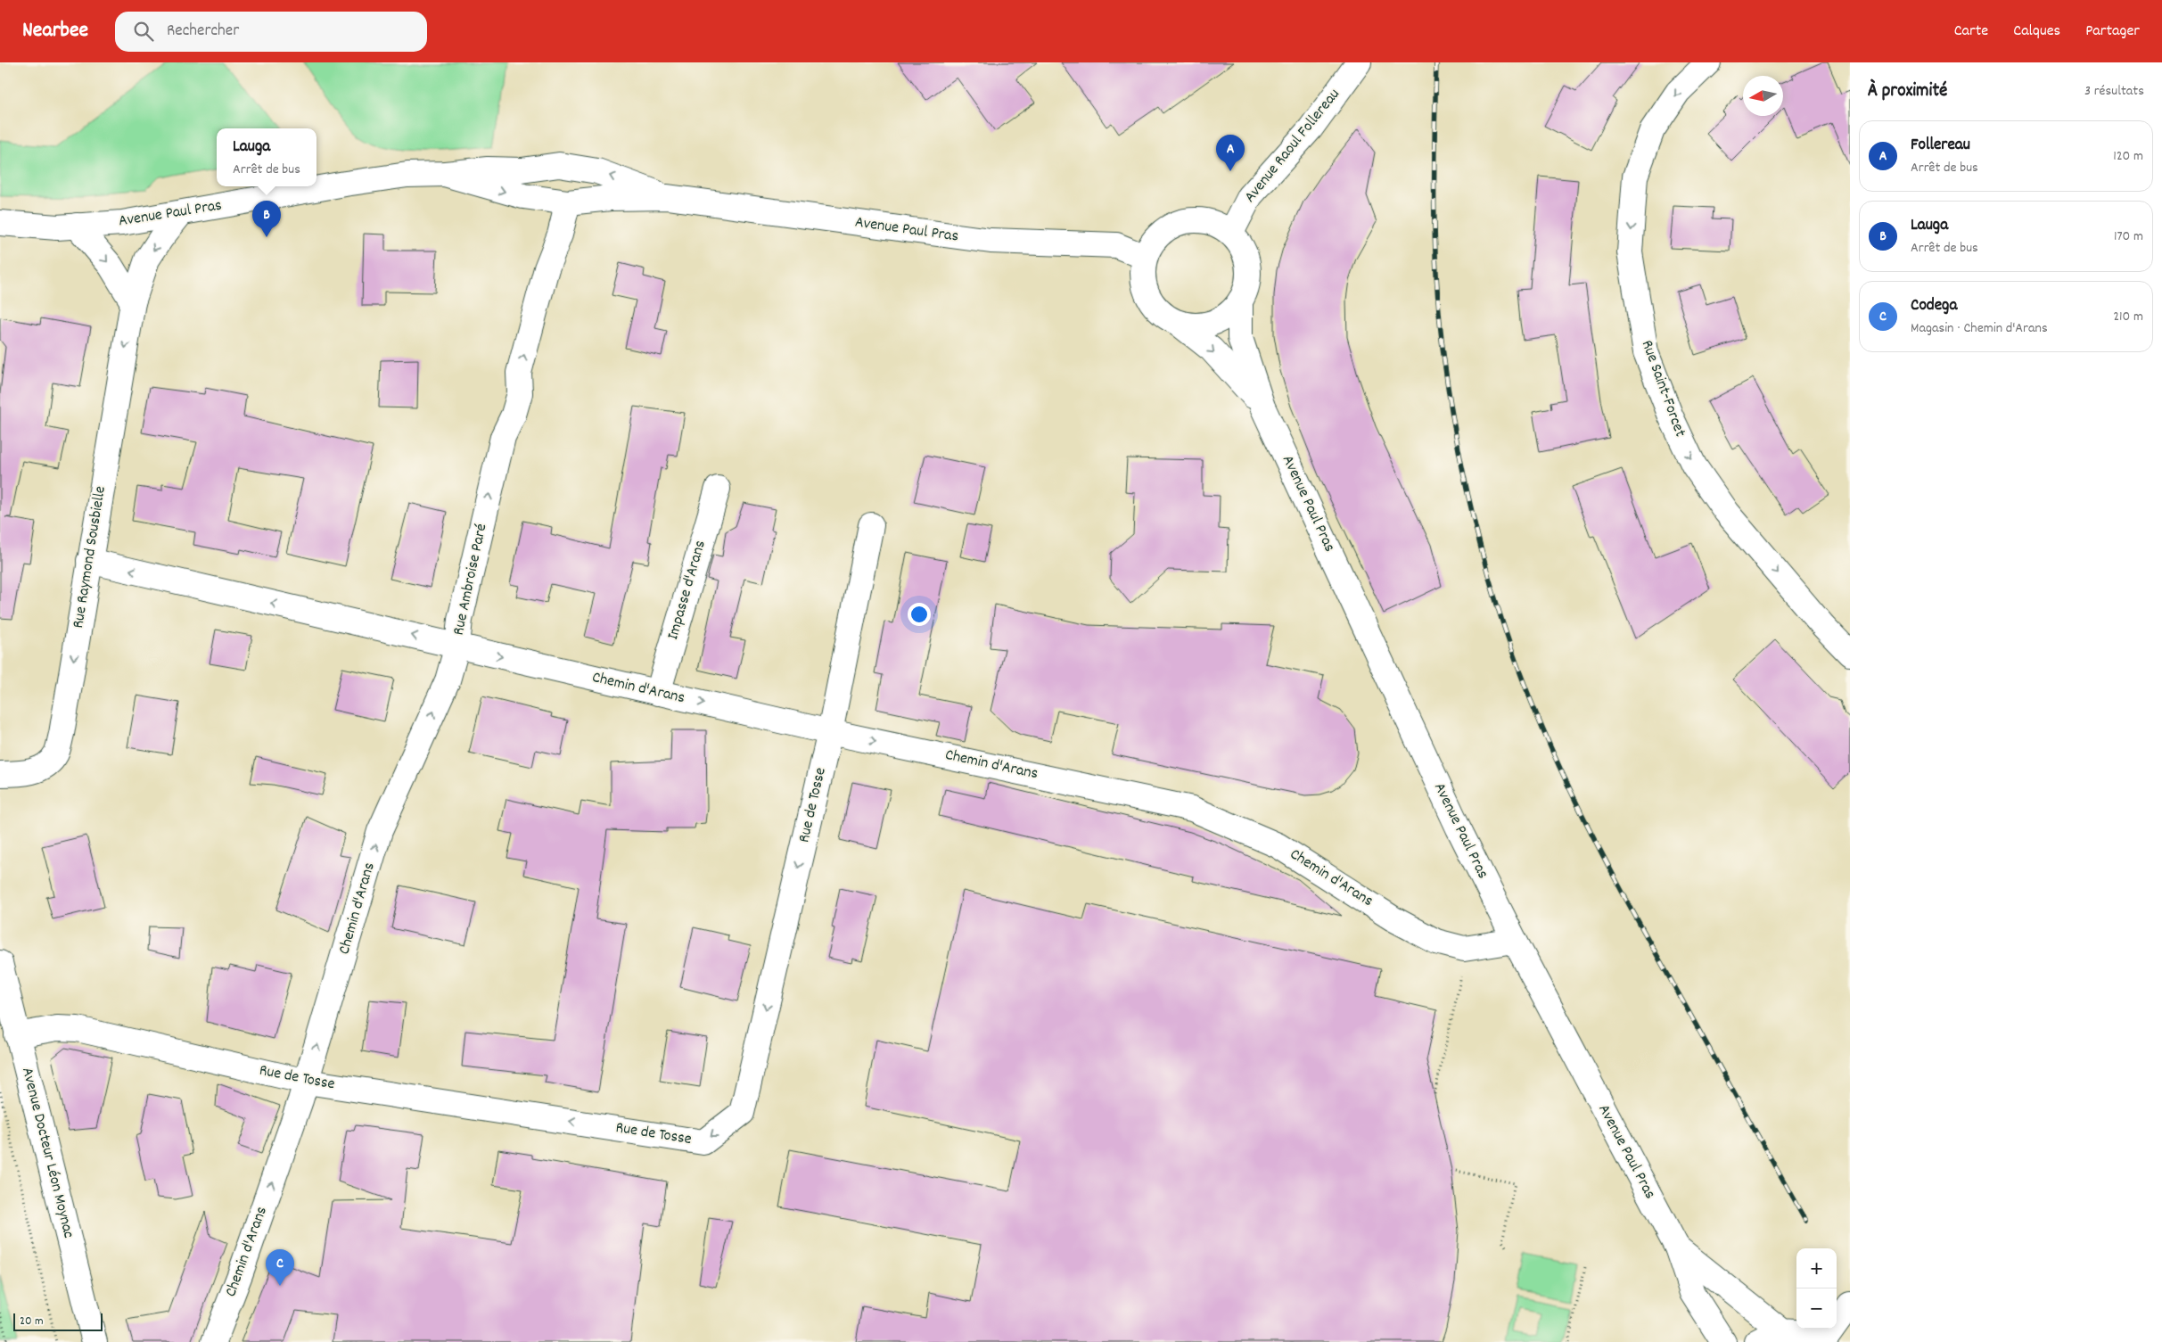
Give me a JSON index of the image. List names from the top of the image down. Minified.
{"streets":{"street":["Avenue Raoul Follereau","Avenue Paul Pras","Rue Saint-Forcet","Rue Raymond Sousbielle","Rue Ambroise Paré","Impasse d'Arans","Chemin d'Arans","Rue de Tosse","Avenue Docteur Léon Moynac"]},"crossings":[["Avenue Raoul Follereau","Avenue Paul Pras"],["Avenue Paul Pras","Rue Raymond Sousbielle"],["Avenue Paul Pras","Rue Ambroise Paré"],["Avenue Paul Pras","Chemin d'Arans"],["Rue Raymond Sousbielle","Rue Ambroise Paré"],["Rue Ambroise Paré","Chemin d'Arans"],["Impasse d'Arans","Chemin d'Arans"],["Chemin d'Arans","Rue de Tosse"],["Rue de Tosse","Avenue Docteur Léon Moynac"]],"one_way":["Rue Saint-Forcet","Rue Raymond Sousbielle"],"scale_bar":"20 m","north":"left","page":{"header":"Nearbee","search":"Rechercher","nav":["Carte","Calques","Partager"],"heading":["À proximité","3 résultats"],"list":[{"mark":"A","name":"Follereau","note":"Arrêt de bus","value":"120 m"},{"mark":"B","name":"Lauga","note":"Arrêt de bus","value":"170 m"},{"mark":"C","name":"Codega","note":"Magasin · Chemin d'Arans","value":"210 m"}],"popup":["Lauga","Arrêt de bus"],"pins":["A","B","C"],"map_buttons":["+","−"],"scale":"20 m"}}
